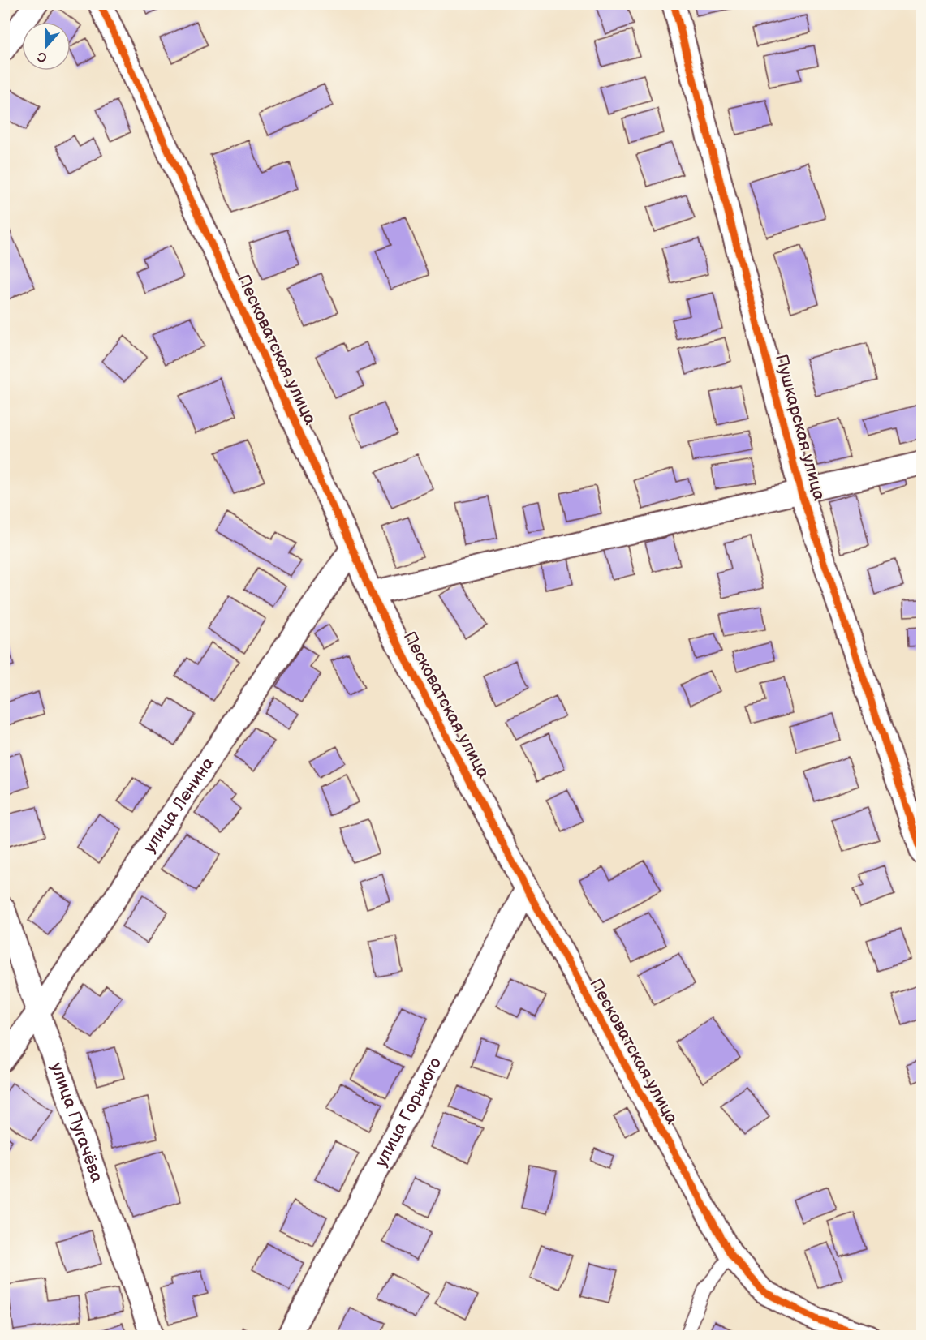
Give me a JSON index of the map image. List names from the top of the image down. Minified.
{"streets":{"street":["Песковатская улица","Пушкарская улица","улица Ленина","улица Горького","улица Пугачёва"]},"crossings":[["Песковатская улица","улица Ленина"],["Песковатская улица","улица Горького"],["улица Ленина","улица Пугачёва"]],"north":"bottom"}
